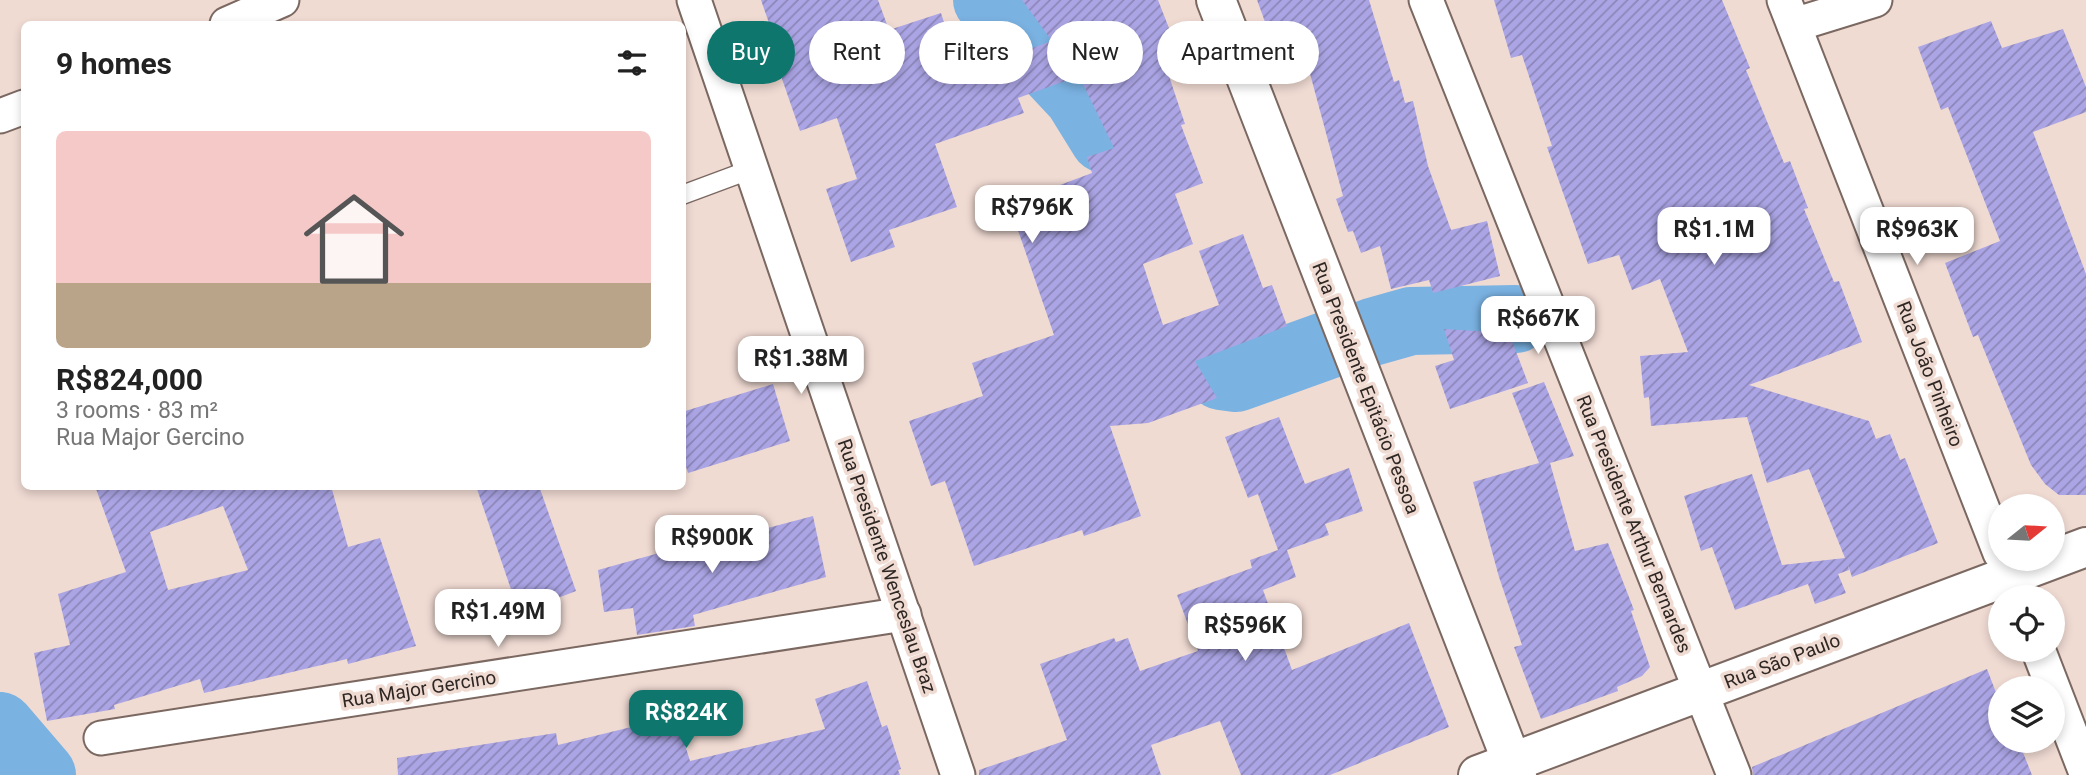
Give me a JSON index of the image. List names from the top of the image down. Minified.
{"streets":{"street":["Rua João Pinheiro","Rua Presidente Epitácio Pessoa","Rua Presidente Arthur Bernardes","Rua Presidente Wenceslau Braz","Rua São Paulo","Rua Major Gercino"]},"crossings":[["Rua Presidente Epitácio Pessoa","Rua São Paulo"],["Rua Presidente Arthur Bernardes","Rua São Paulo"],["Rua Presidente Wenceslau Braz","Rua Major Gercino"]],"north":"right","page":{"chip":["Buy","Rent","Filters","New","Apartment"],"heading":"9 homes","list":[{"name":"R$824,000","note":"3 rooms · 83 m² · Rua Major Gercino"}],"price":["R$796K","R$1.1M","R$963K","R$667K","R$1.38M","R$900K","R$1.49M","R$596K","R$824K"]}}
